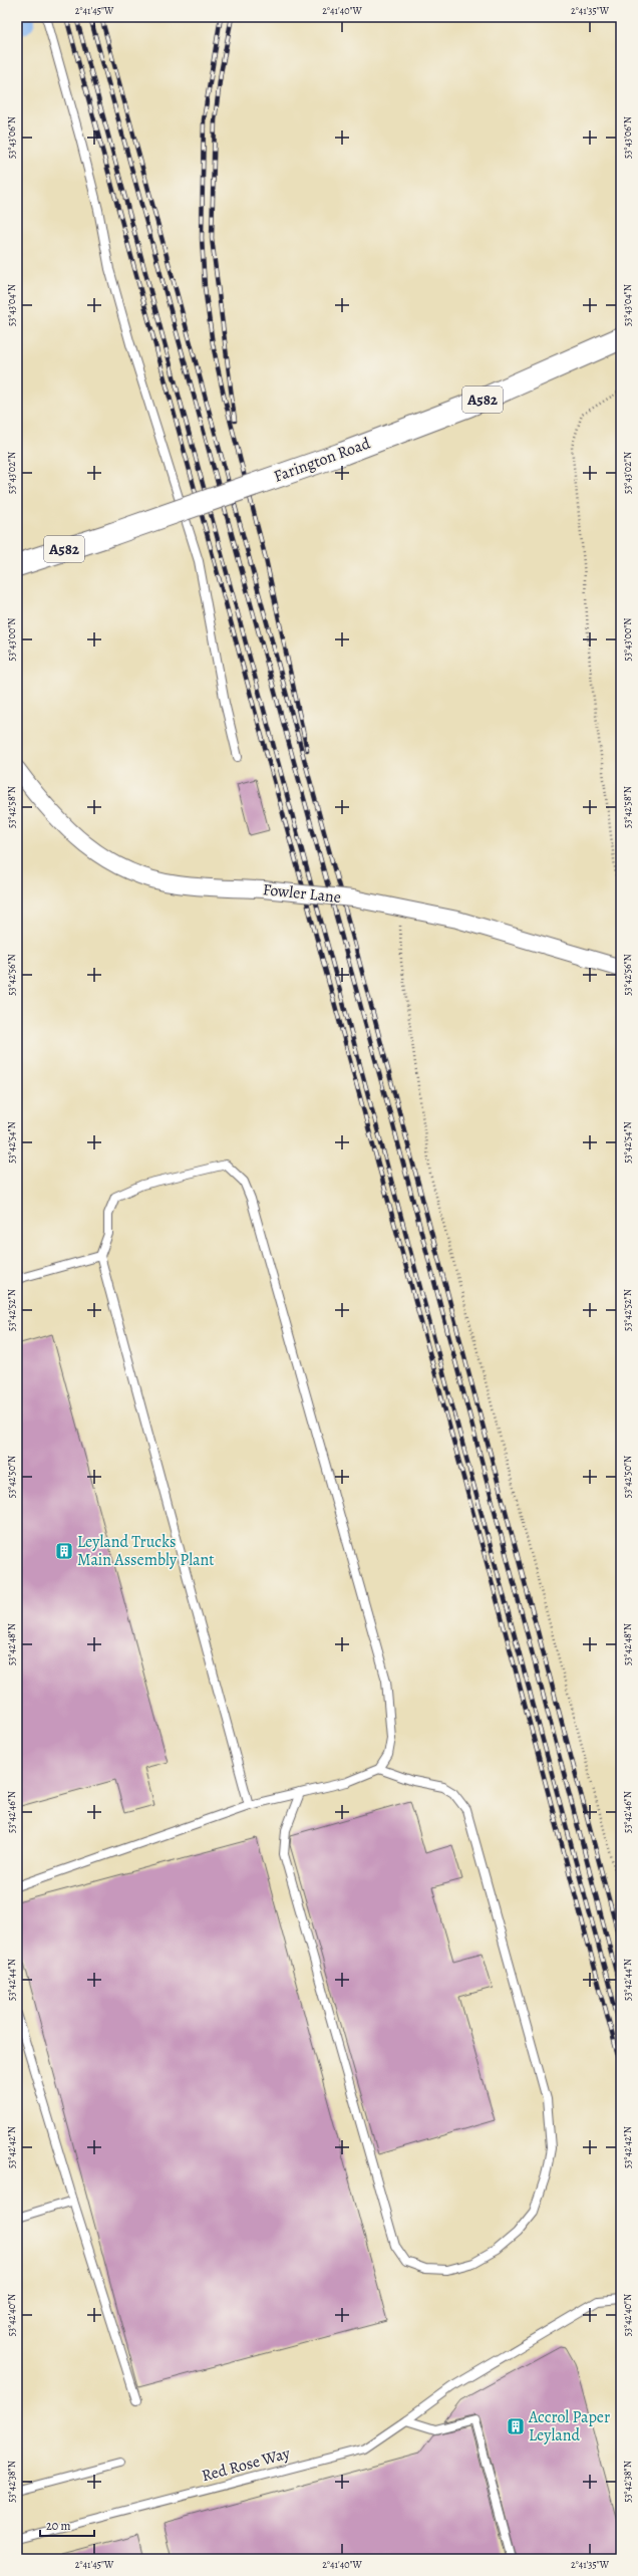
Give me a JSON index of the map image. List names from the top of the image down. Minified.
{"streets":{"highway":["A582","Farington Road"],"street":["Fowler Lane"],"lane":["Red Rose Way"]},"places":{"building":["Leyland Trucks Main Assembly Plant","Accrol Paper Leyland"]},"scale_bar":"20 m","coordinates":["2°41'45\"W","2°41'40\"W","2°41'35\"W","53°43'06\"N","53°43'04\"N","53°43'02\"N","53°43'00\"N","53°42'58\"N","53°42'56\"N","53°42'54\"N","53°42'52\"N","53°42'50\"N","53°42'48\"N","53°42'46\"N","53°42'44\"N","53°42'42\"N","53°42'40\"N","53°42'38\"N"]}
